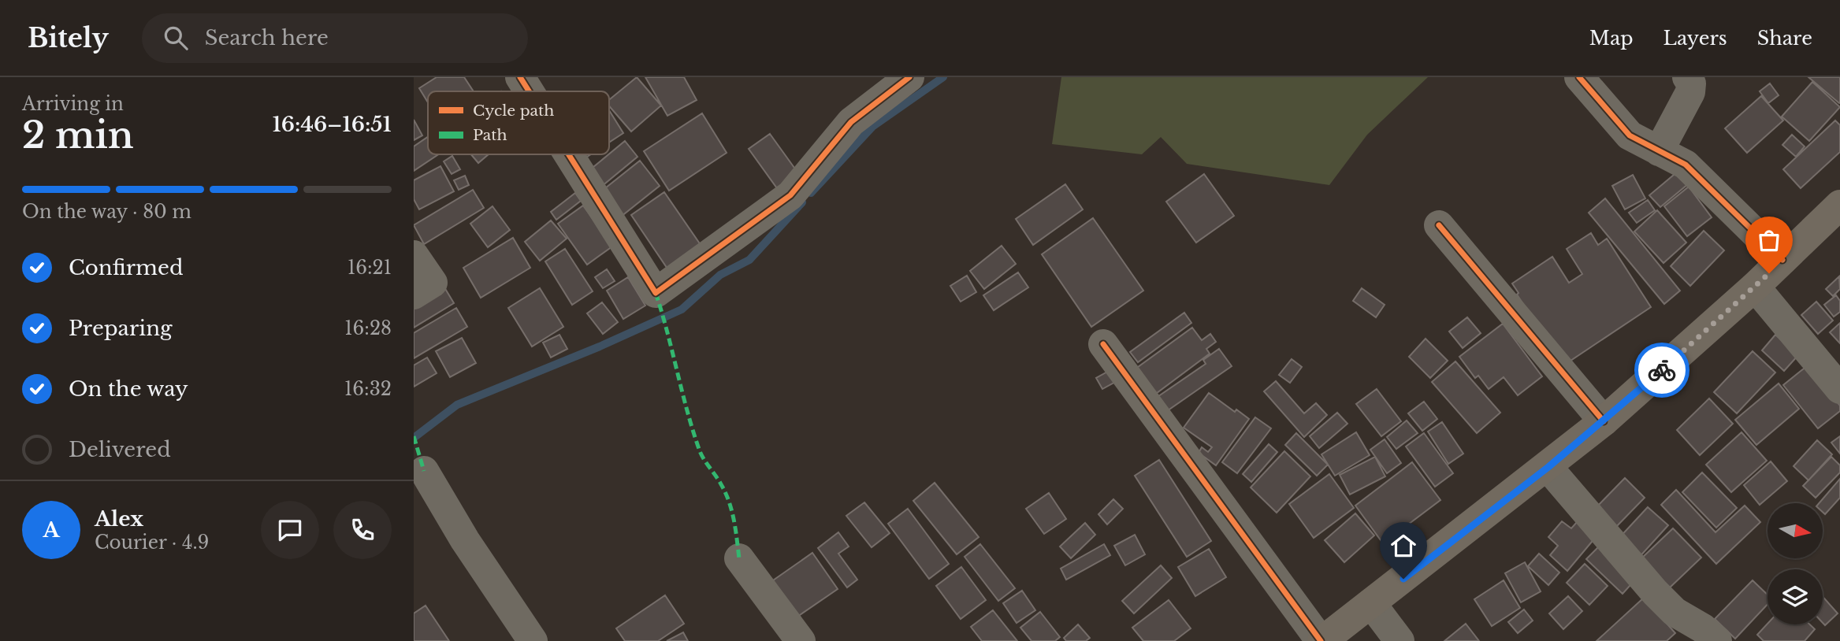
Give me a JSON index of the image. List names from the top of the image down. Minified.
{"legend":["Cycle path","Path"],"north":"right","page":{"header":"Bitely","search":"Search here","nav":["Map","Layers","Share"],"heading":["2 min","Arriving in","16:46–16:51"],"panel":["Alex","Courier · 4.9"],"bar":"On the way · 80 m","list":[["Confirmed","16:21"],["Preparing","16:28"],["On the way","16:32"],"Delivered"],"round":"A"}}
